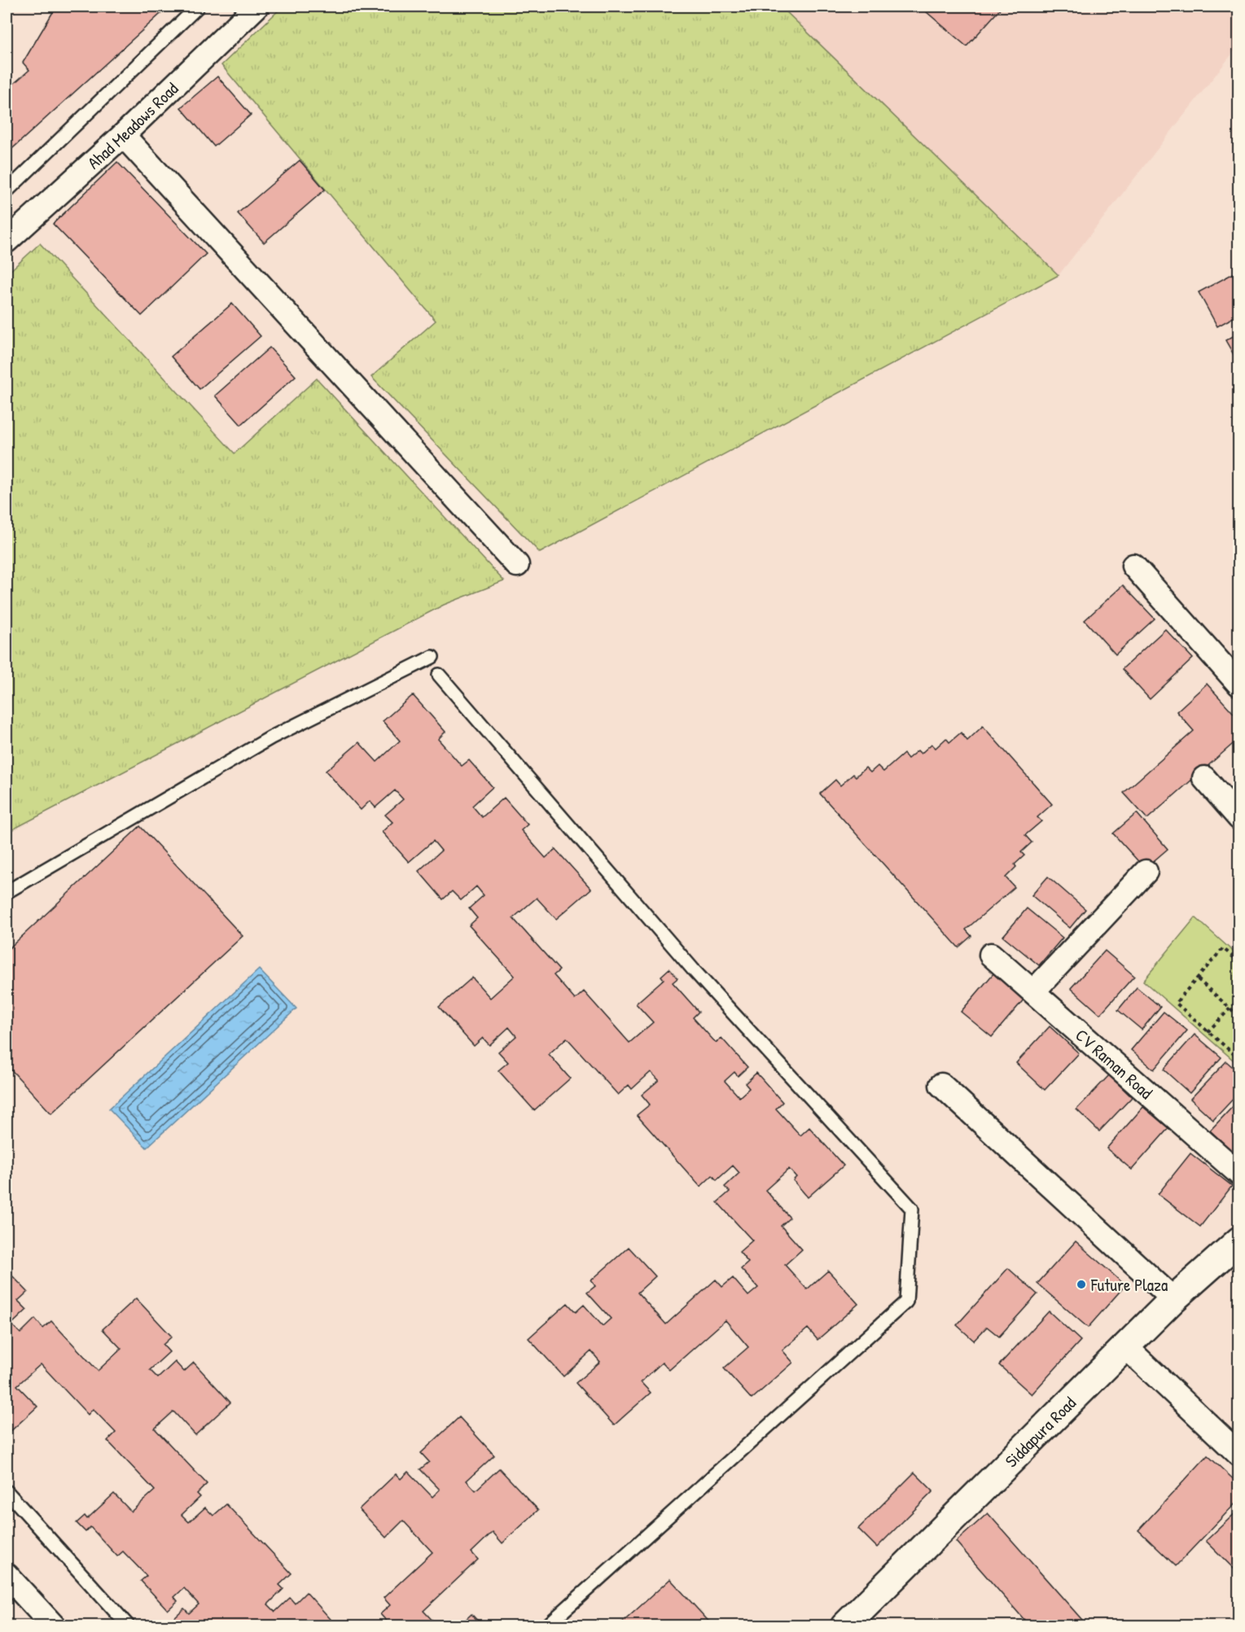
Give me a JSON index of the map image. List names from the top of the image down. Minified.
{"streets":{"street":["Ahad Meadows Road","CV Raman Road","Siddapura Road"]},"places":["Future Plaza"]}
